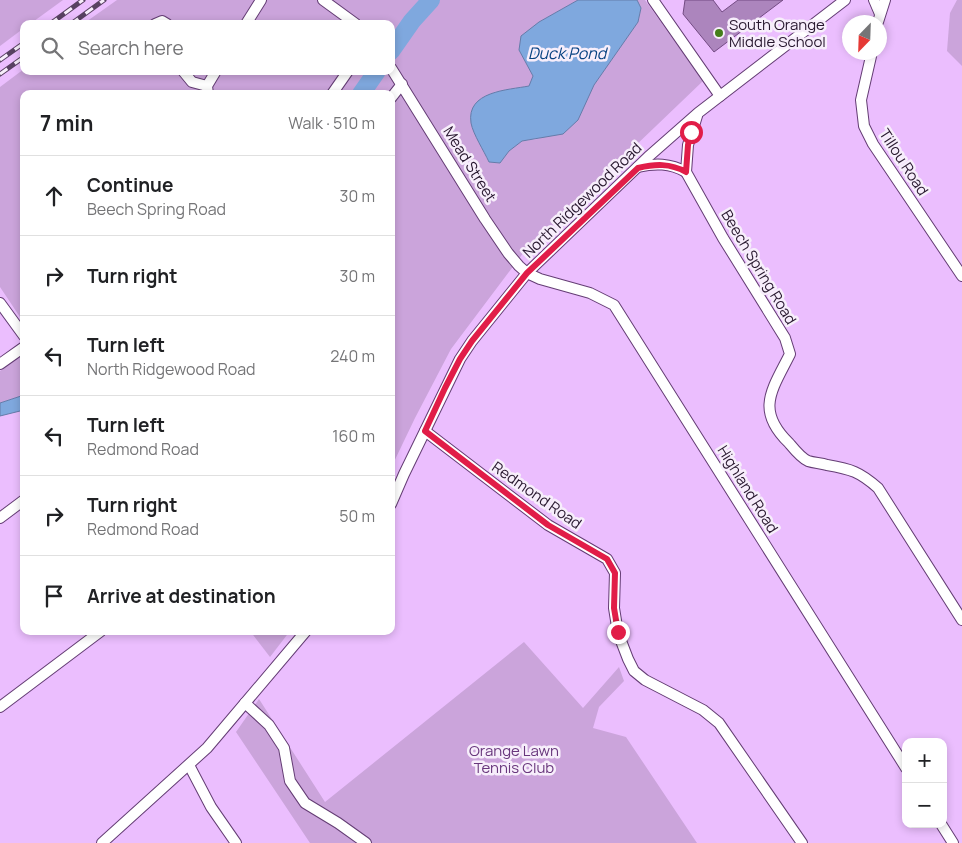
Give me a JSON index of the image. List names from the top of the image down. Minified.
{"streets":{"street":["Tillou Road","Mead Street","North Ridgewood Road","Beech Spring Road","Highland Road","Redmond Road"]},"crossings":[["Mead Street","North Ridgewood Road"],["Mead Street","Highland Road"],["North Ridgewood Road","Highland Road"],["North Ridgewood Road","Redmond Road"]],"water":["Duck Pond"],"parks":["Orange Lawn Tennis Club"],"places":["South Orange Middle School"],"north":"bottom left","page":{"search":"Search here","heading":["7 min","Walk · 510 m"],"list":[["Continue","Beech Spring Road","30 m"],["Turn right","30 m"],["Turn left","North Ridgewood Road","240 m"],["Turn left","Redmond Road","160 m"],["Turn right","Redmond Road","50 m"],"Arrive at destination"],"map_buttons":["+","−"]}}
